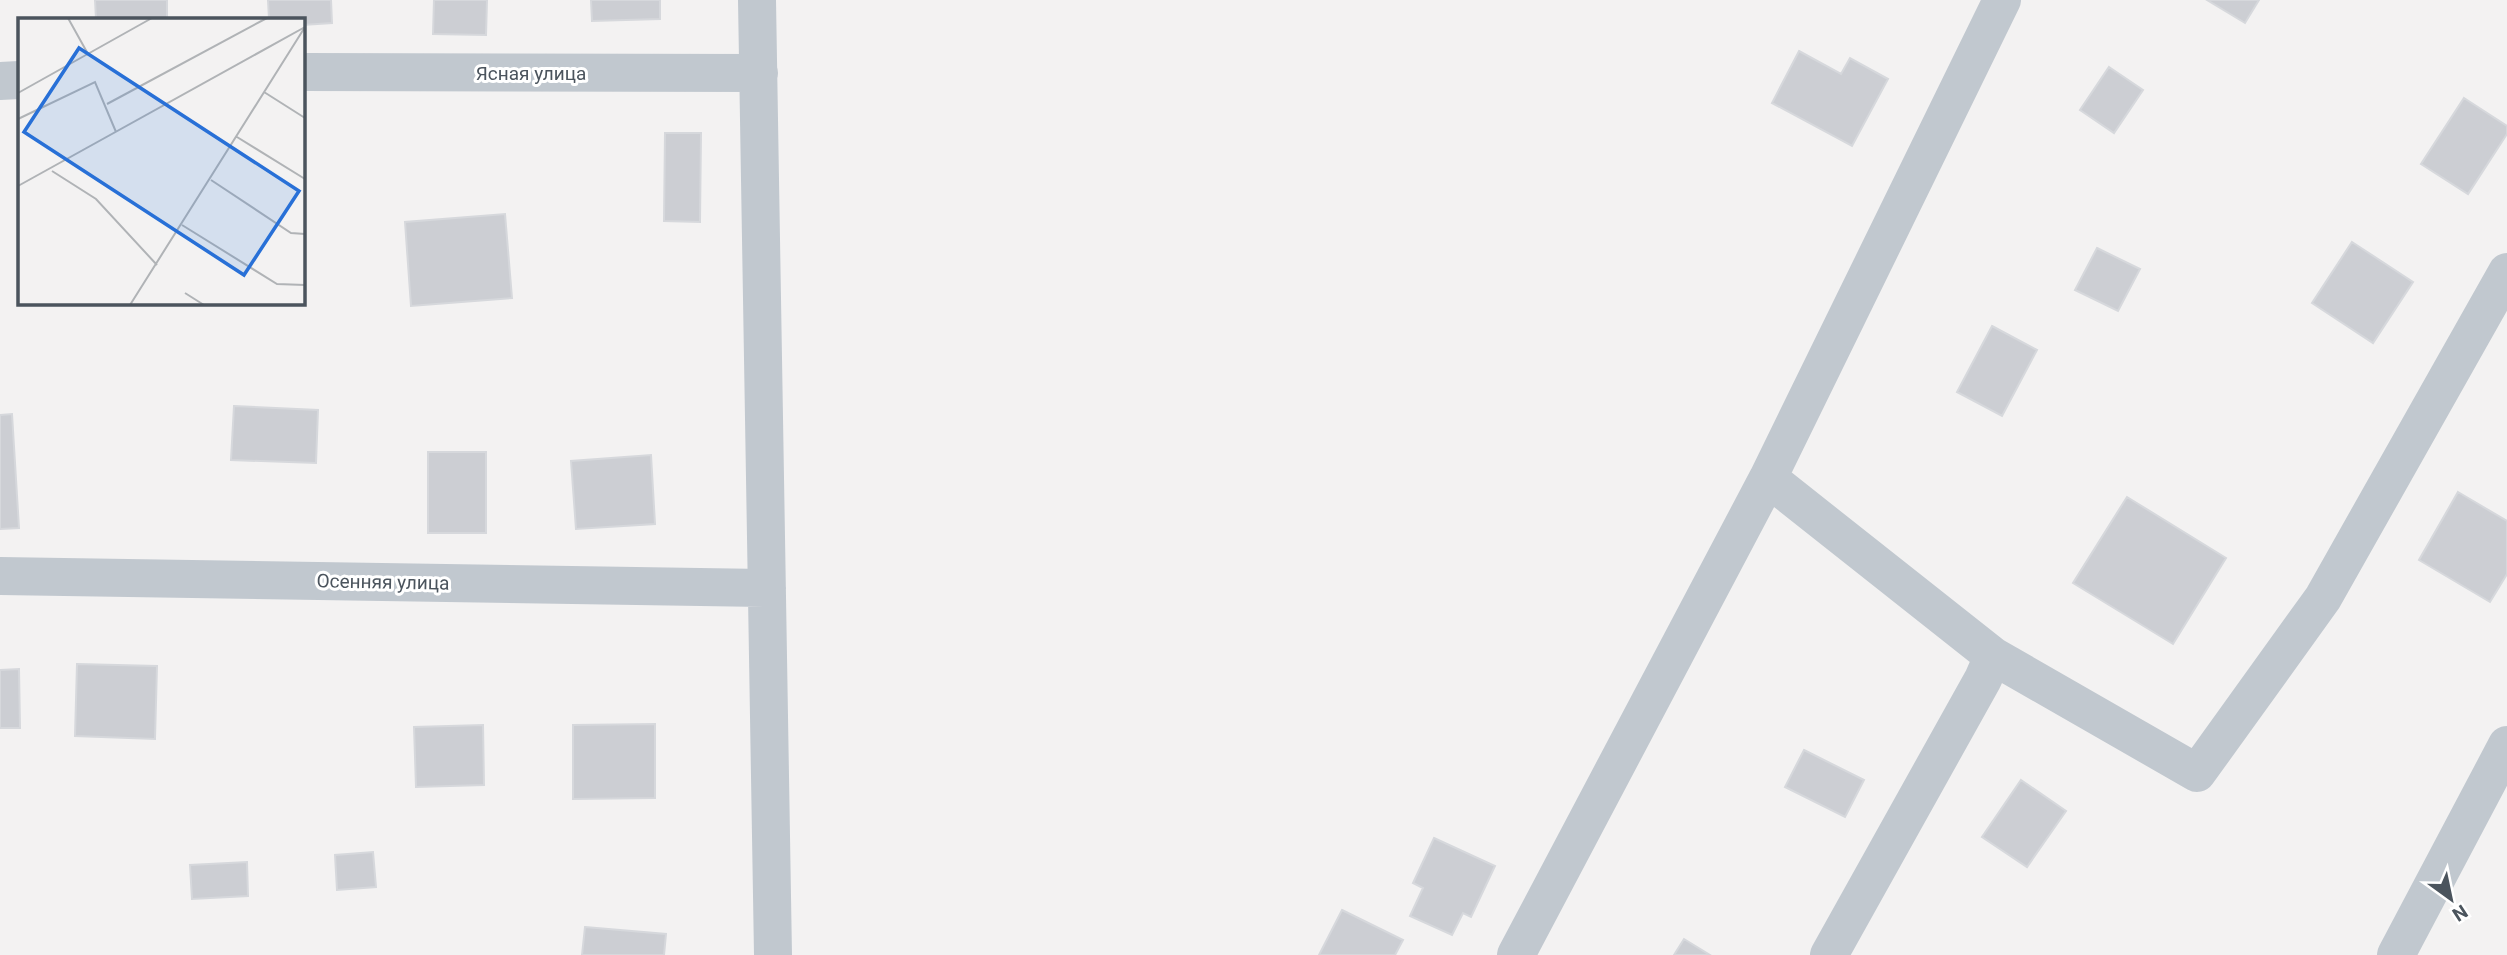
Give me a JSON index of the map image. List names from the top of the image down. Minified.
{"streets":{"street":["Ясная улица","Осенняя улица"]},"north":"bottom right"}
